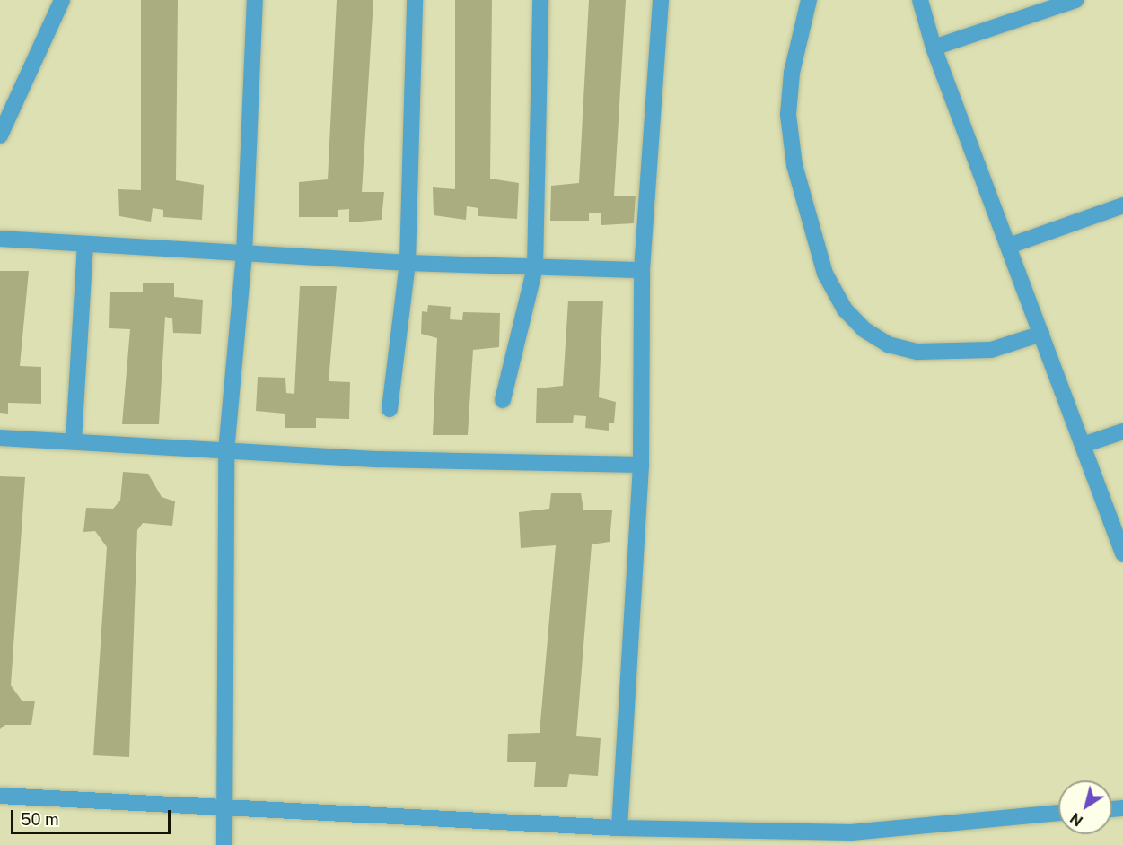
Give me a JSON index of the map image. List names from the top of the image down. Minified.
{"scale_bar":"50 m","north":"bottom left"}
